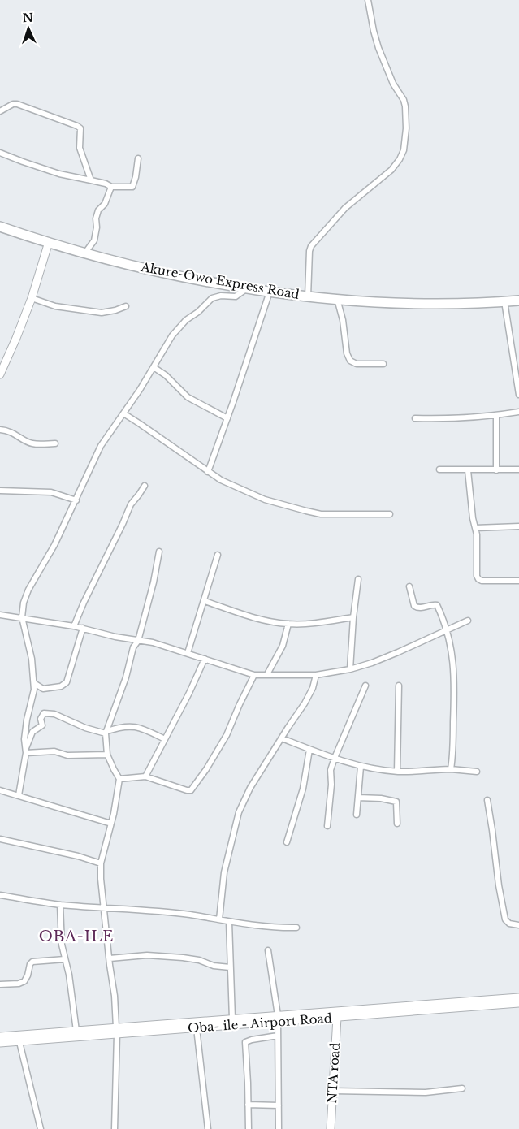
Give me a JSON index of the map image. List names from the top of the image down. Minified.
{"streets":{"highway":["Akure-Owo Express Road"],"main road":["Oba- ile - Airport Road","NTA road"]},"crossings":[["Oba- ile - Airport Road","NTA road"]],"districts":["OBA-ILE"],"north":"top"}
